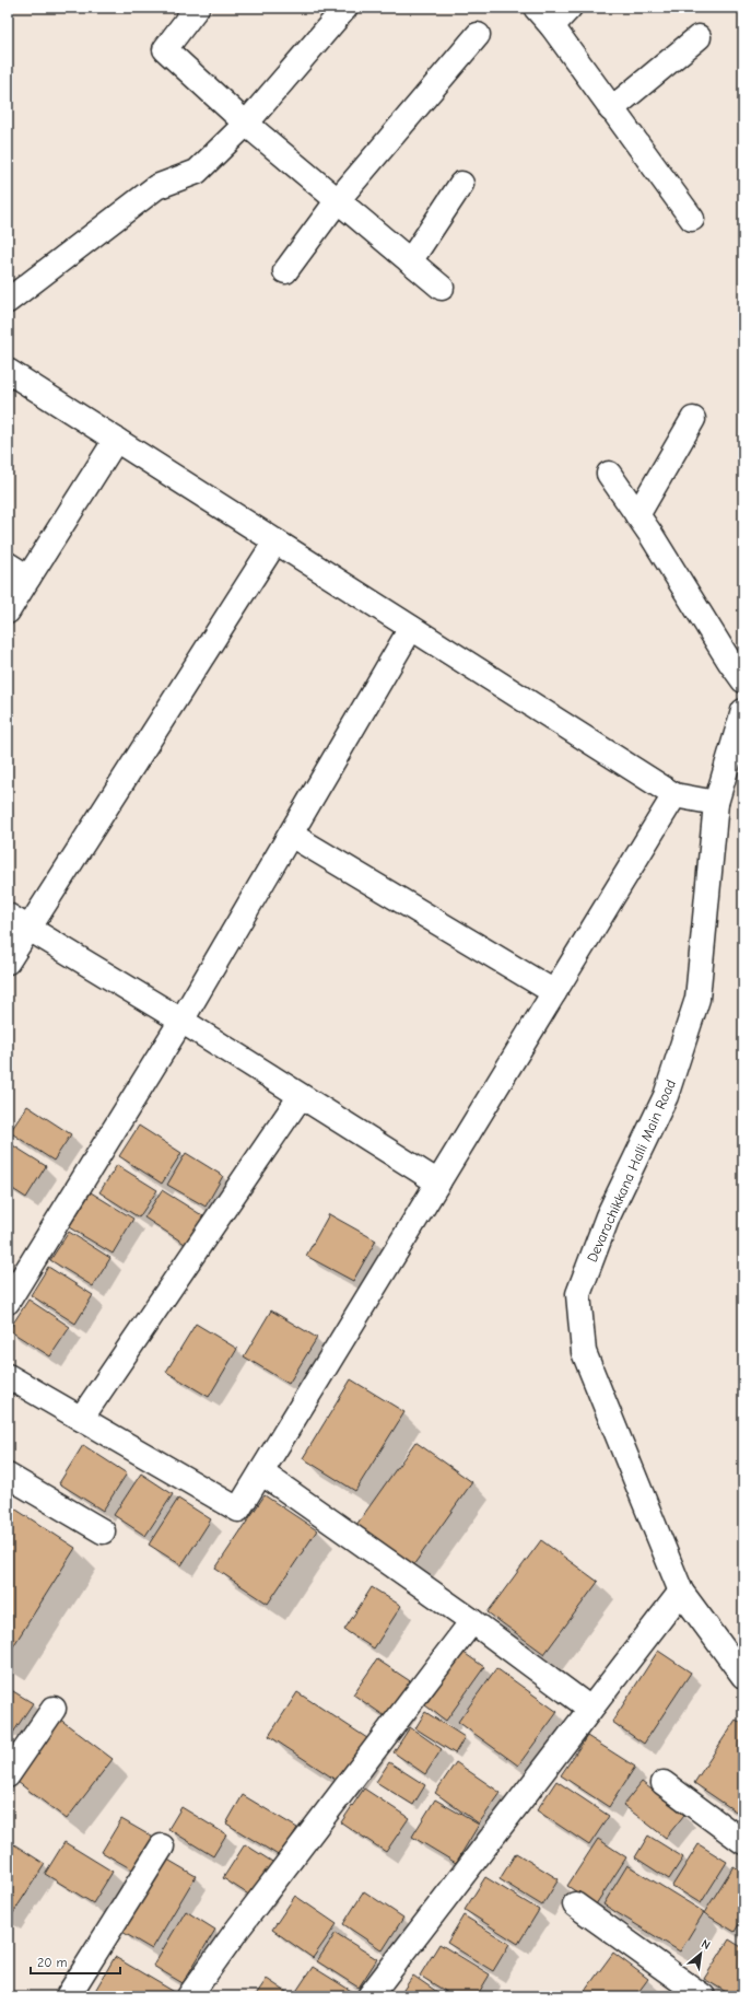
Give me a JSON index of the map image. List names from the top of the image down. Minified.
{"streets":{"street":["Devarachikkana Halli Main Road"]},"scale_bar":"20 m","north":"top right"}
